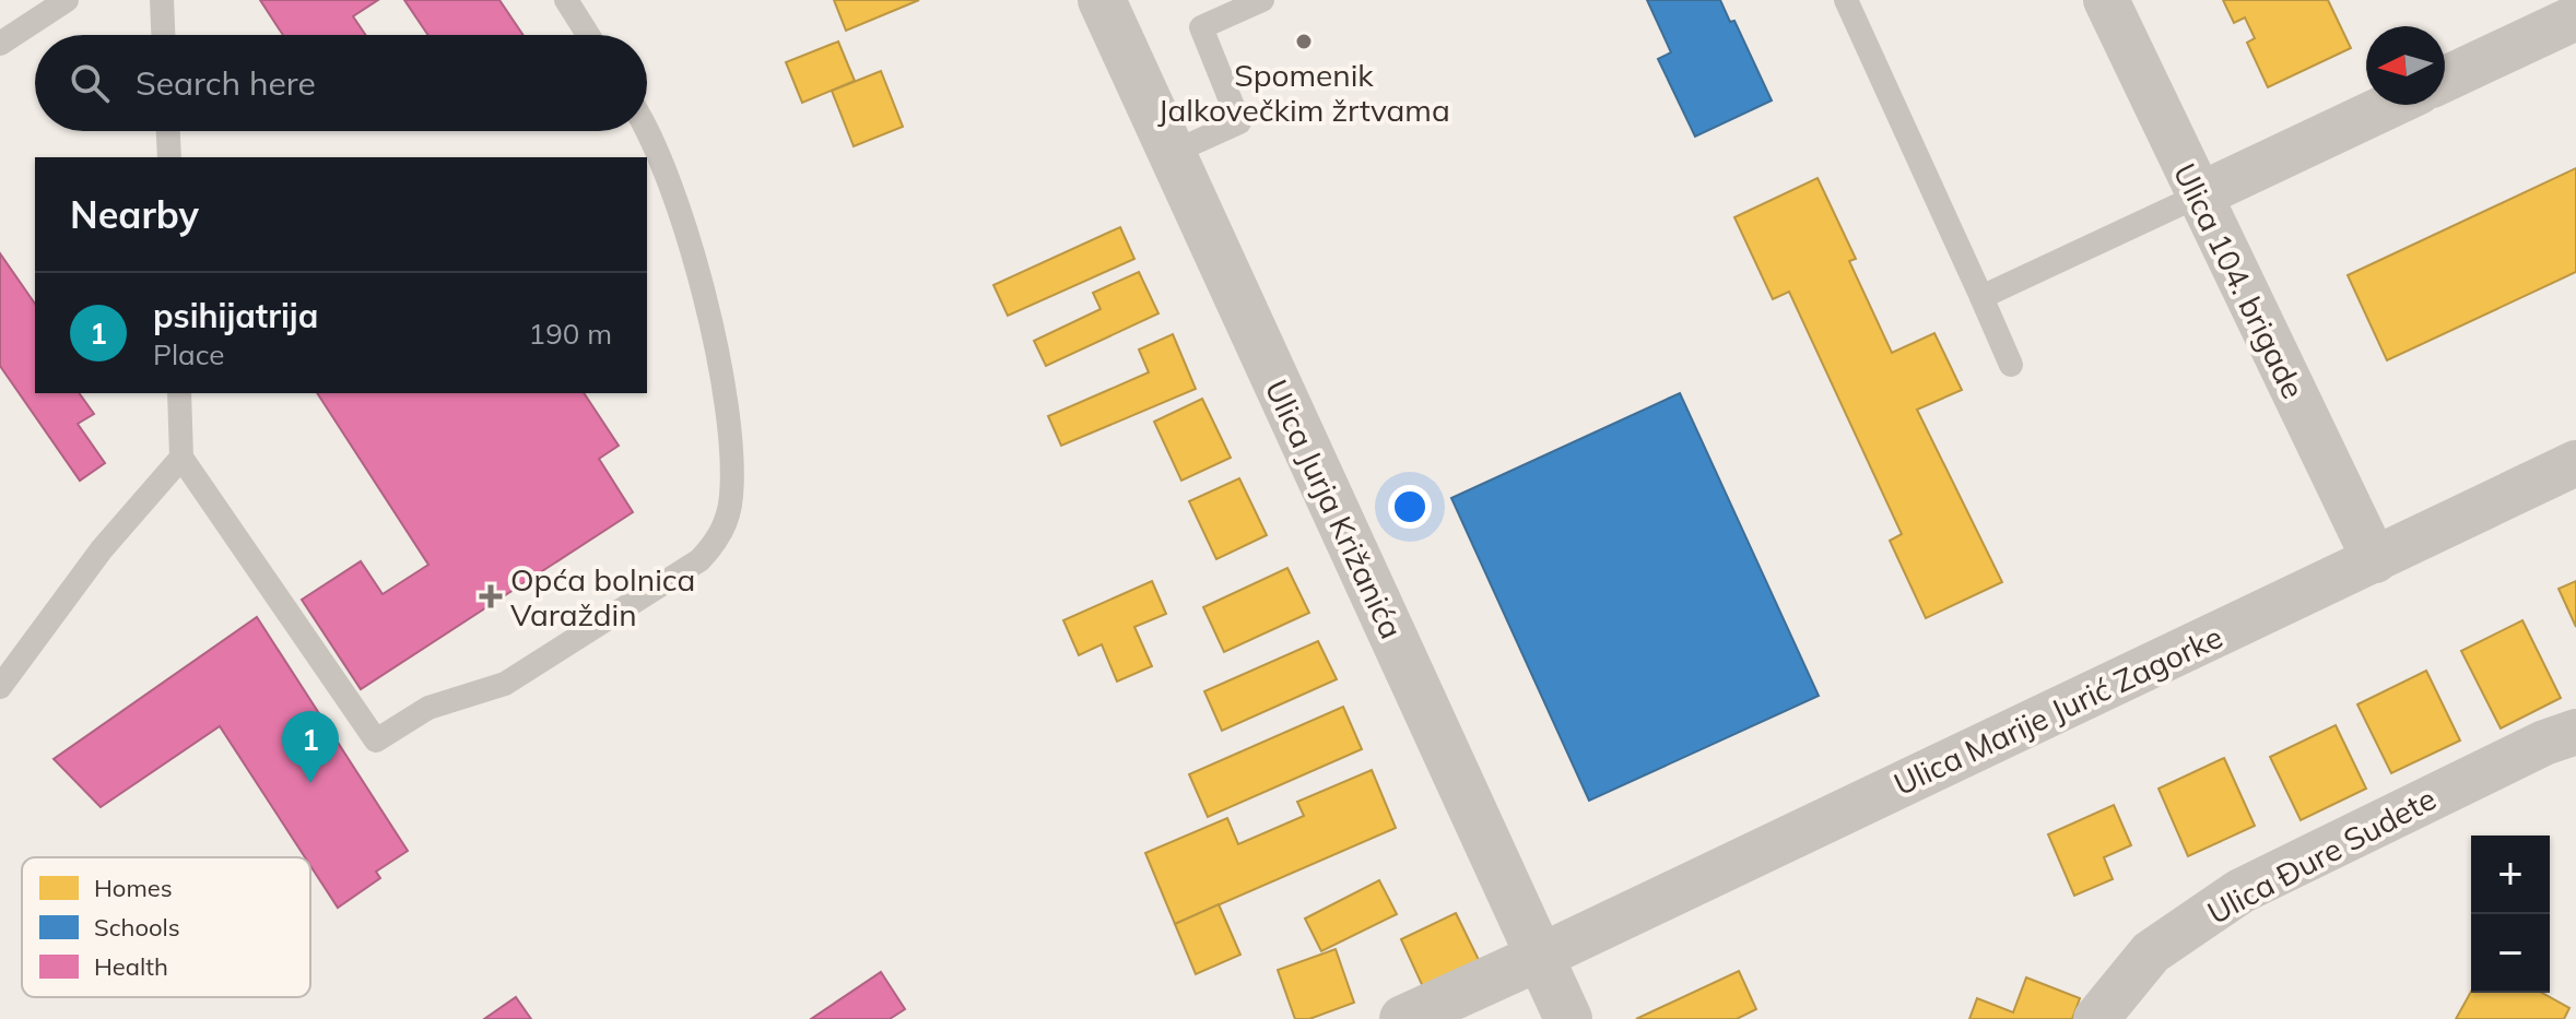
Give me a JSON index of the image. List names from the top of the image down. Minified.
{"streets":{"street":["Ulica 104. brigade","Ulica Jurja Križanića","Ulica Marije Jurić Zagorke","Ulica Đure Sudete"]},"crossings":[["Ulica 104. brigade","Ulica Marije Jurić Zagorke"],["Ulica Jurja Križanića","Ulica Marije Jurić Zagorke"]],"places":{"other":["Spomenik Jalkovečkim žrtvama"],"health":["Opća bolnica Varaždin"]},"legend":["Homes","Schools","Health"],"north":"left","page":{"search":"Search here","heading":"Nearby","list":[{"mark":"1","name":"psihijatrija","note":"Place","value":"190 m"}],"pins":"1","map_buttons":["+","−"]}}
